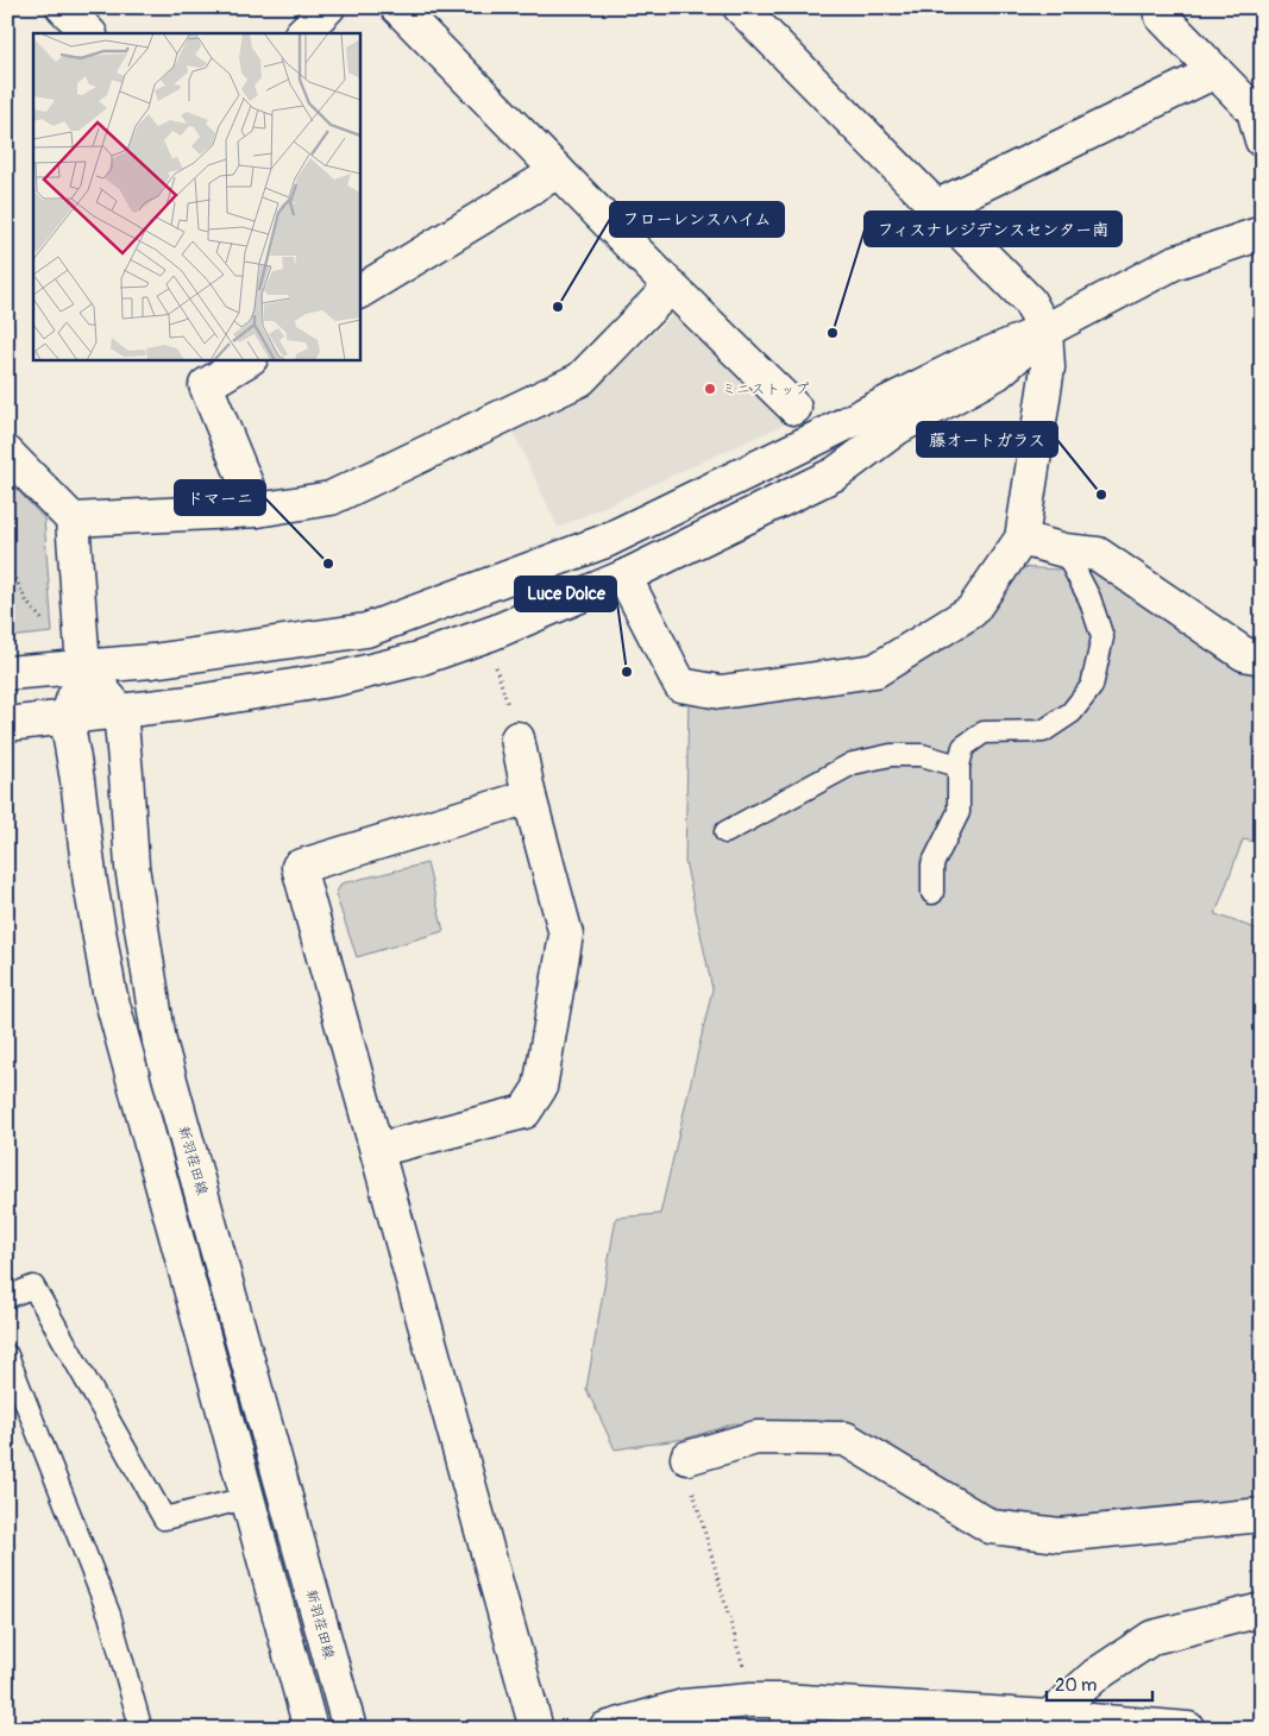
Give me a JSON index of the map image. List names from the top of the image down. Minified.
{"streets":{"street":["新羽荏田線"]},"places":["フローレンスハイム","フィスナレジデンスセンター南","ミニストップ","藤オートガラス","ドマーニ","Luce Dolce"],"scale_bar":"20 m"}
